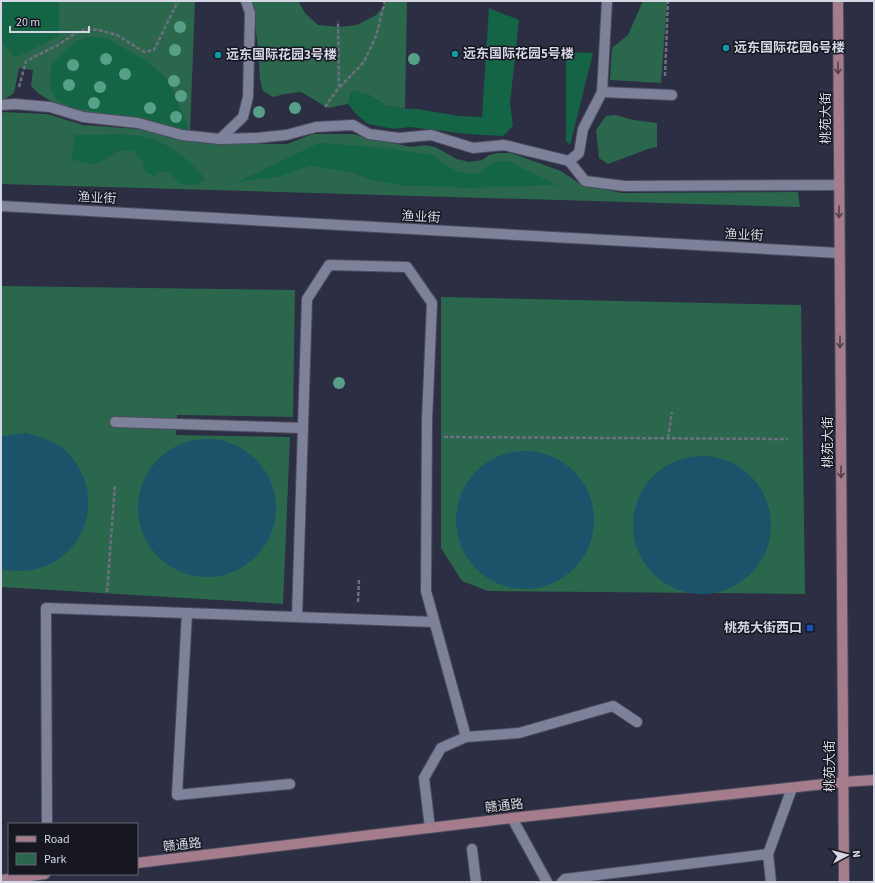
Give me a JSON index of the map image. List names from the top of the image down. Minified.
{"streets":{"main road":["桃苑大街","赣通路"],"lane":["渔业街"]},"crossings":[["桃苑大街","渔业街"],["桃苑大街","赣通路"]],"one_way":["桃苑大街"],"places":{"other":["远东国际花园6号楼","远东国际花园5号楼","远东国际花园3号楼"],"transit":["桃苑大街西口"]},"legend":["Road","Park"],"scale_bar":"20 m","north":"right"}
